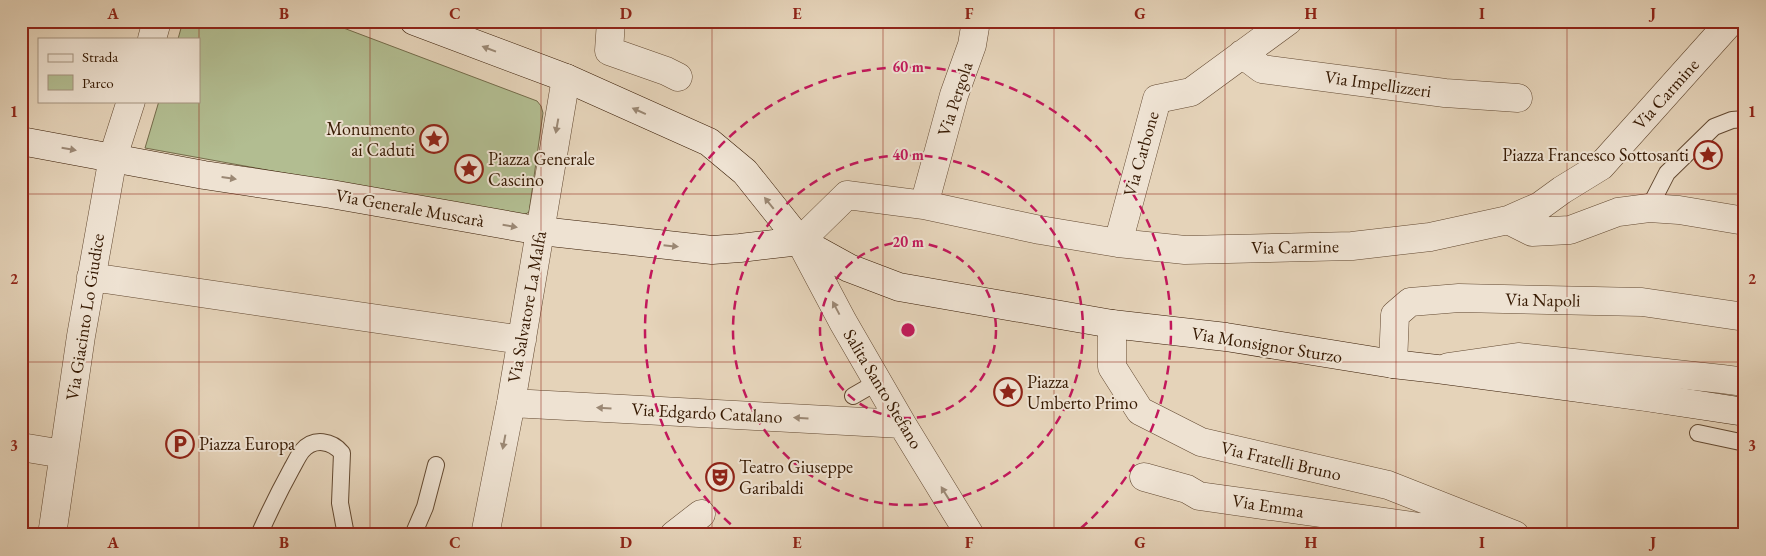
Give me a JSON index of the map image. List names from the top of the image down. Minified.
{"streets":{"street":["Via Impellizzeri","Via Carmine","Via Pergola","Via Carbone","Via Generale Muscarà","Via Napoli","Via Salvatore La Malfa","Via Giacinto Lo Giudice","Via Monsignor Sturzo","Salita Santo Stefano","Via Edgardo Catalano","Via Fratelli Bruno","Via Emma"]},"crossings":[["Via Impellizzeri","Via Carbone"],["Via Carmine","Via Pergola"],["Via Carmine","Via Carbone"],["Via Carmine","Via Generale Muscarà"],["Via Carmine","Via Monsignor Sturzo"],["Via Carmine","Salita Santo Stefano"],["Via Generale Muscarà","Via Salvatore La Malfa"],["Via Generale Muscarà","Via Giacinto Lo Giudice"],["Via Generale Muscarà","Via Monsignor Sturzo"],["Via Generale Muscarà","Salita Santo Stefano"],["Via Napoli","Via Monsignor Sturzo"],["Via Salvatore La Malfa","Via Edgardo Catalano"],["Via Monsignor Sturzo","Salita Santo Stefano"],["Via Monsignor Sturzo","Via Fratelli Bruno"],["Salita Santo Stefano","Via Edgardo Catalano"]],"one_way":["Via Salvatore La Malfa","Salita Santo Stefano","Via Edgardo Catalano"],"places":{"place":["Monumento ai Caduti","Piazza Francesco Sottosanti","Piazza Generale Cascino","Piazza Umberto Primo"],"parking":["Piazza Europa"],"theatre":["Teatro Giuseppe Garibaldi"]},"legend":["Strada","Parco"],"grid":{"columns":["A","B","C","D","E","F","G","H","I","J"],"rows":["1","2","3"]},"rings":["60 m","40 m","20 m"]}
